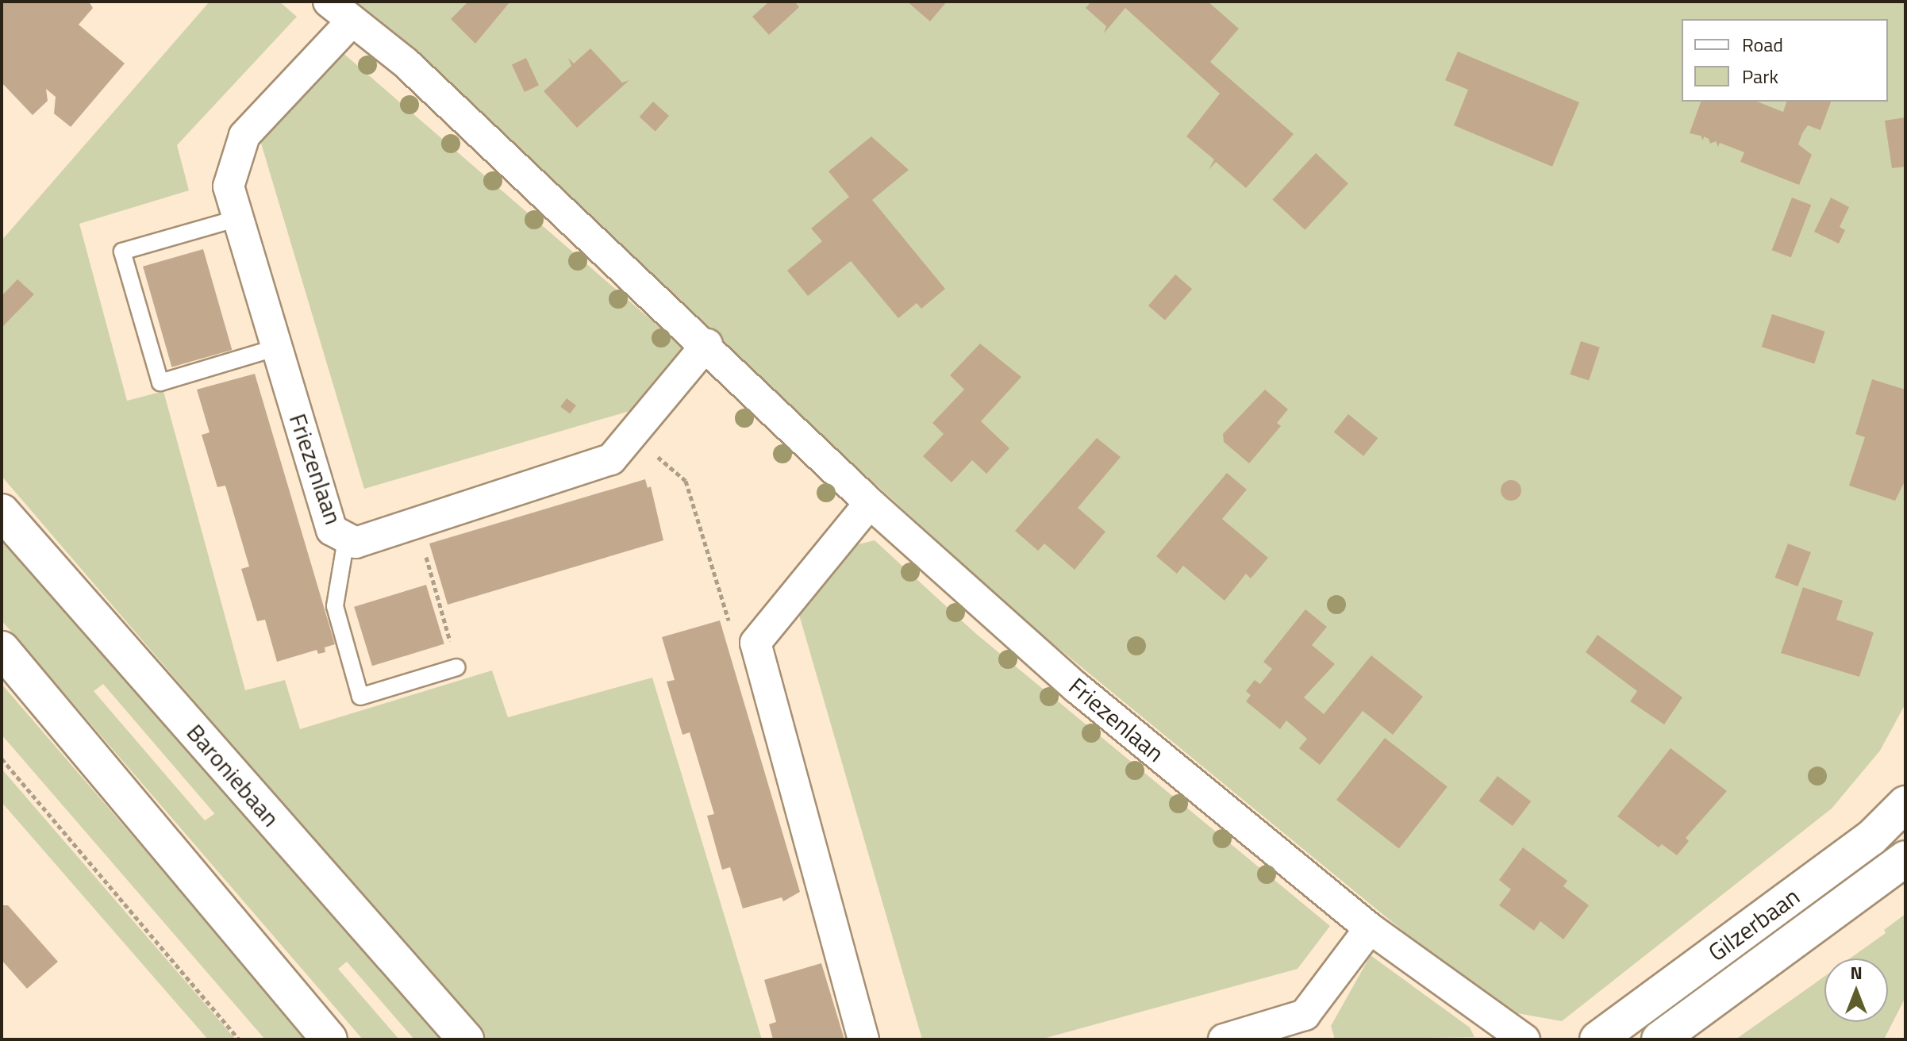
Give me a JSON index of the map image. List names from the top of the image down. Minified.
{"streets":{"main road":["Baroniebaan","Gilzerbaan"],"street":["Friezenlaan"]},"legend":["Road","Park"],"north":"top"}
